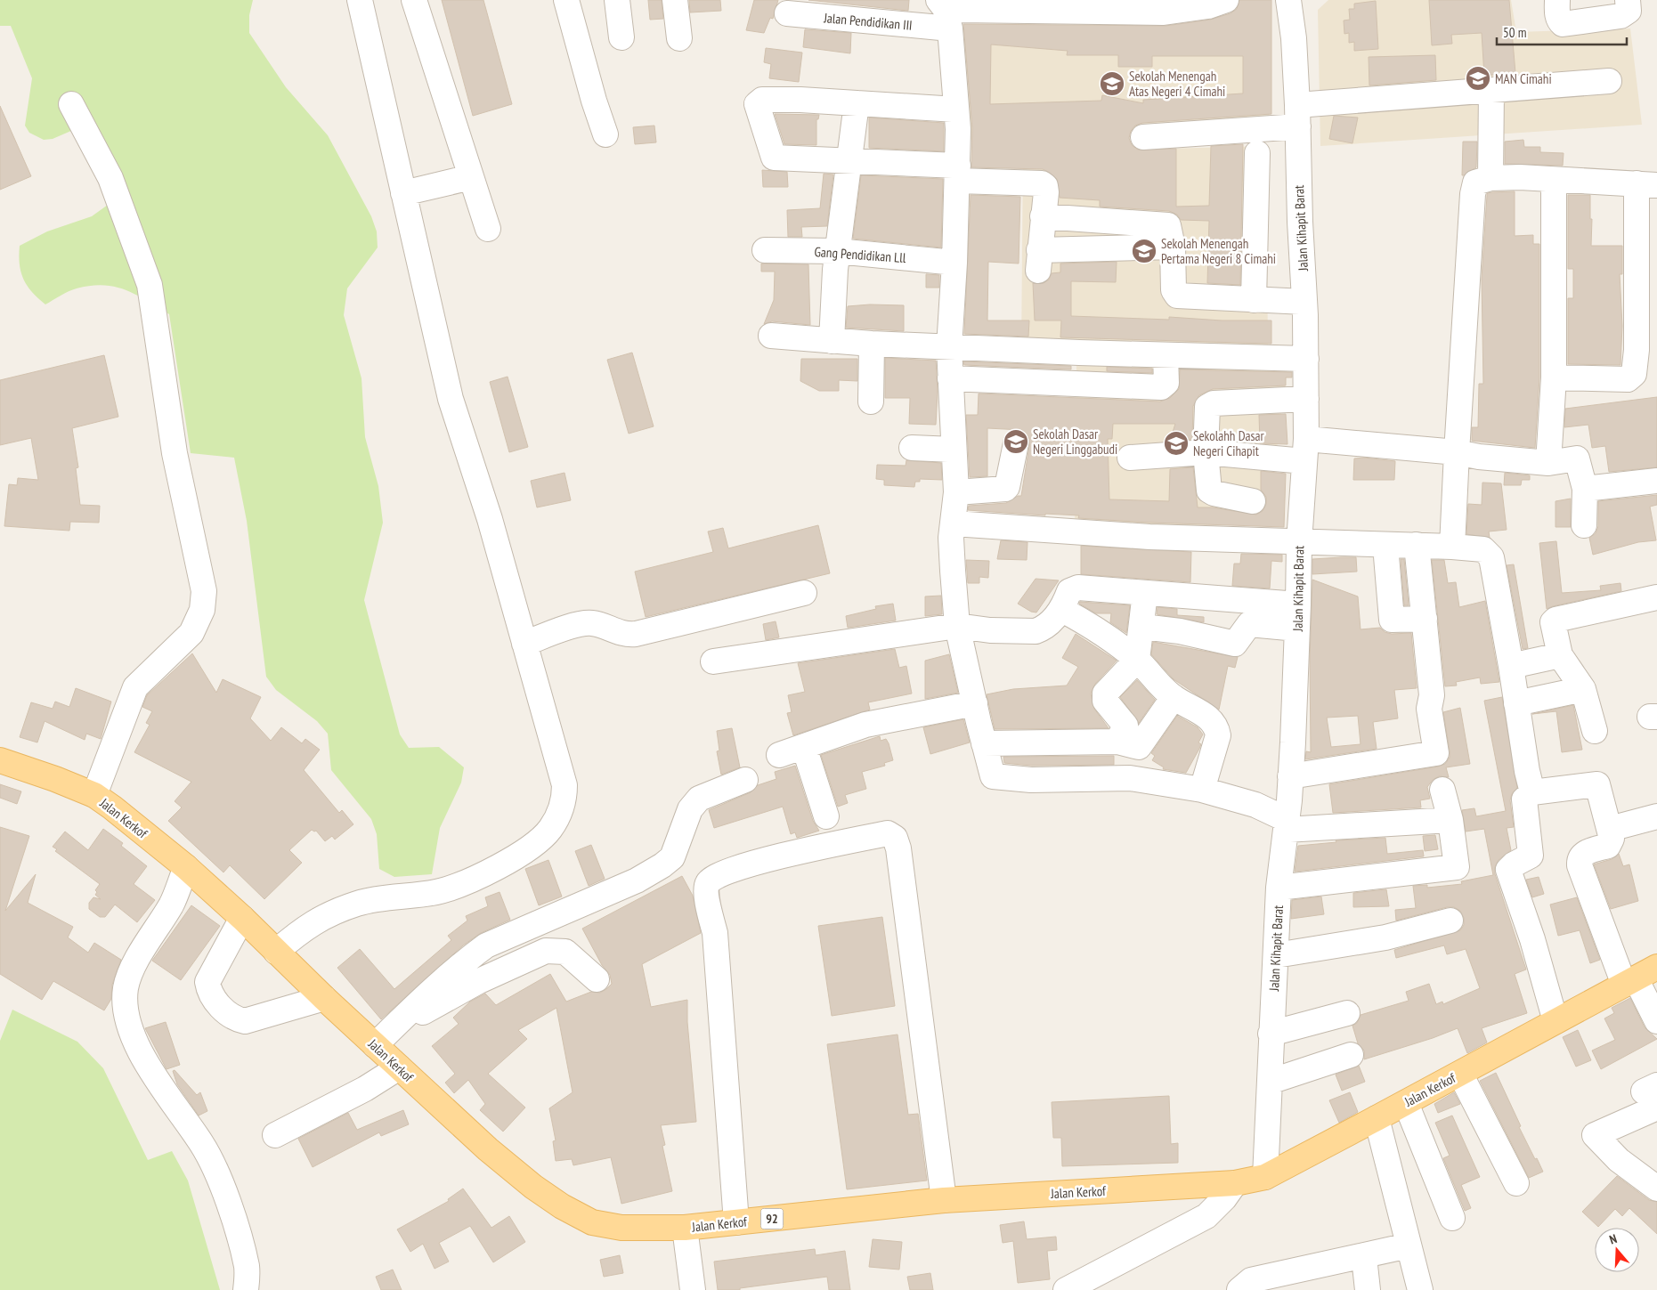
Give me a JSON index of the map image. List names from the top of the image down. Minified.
{"streets":{"main road":["Jalan Kerkof","92"],"street":["Jalan Pendidikan III","Jalan Kihapit Barat","Gang Pendidikan Lll"]},"crossings":[["Jalan Kihapit Barat","Jalan Kerkof"]],"places":{"school or university":["MAN Cimahi","Sekolah Menengah Atas Negeri 4 Cimahi","Sekolah Menengah Pertama Negeri 8 Cimahi","Sekolah Dasar Negeri Linggabudi","Sekolahh Dasar Negeri Cihapit"]},"scale_bar":"50 m","north":"top"}
